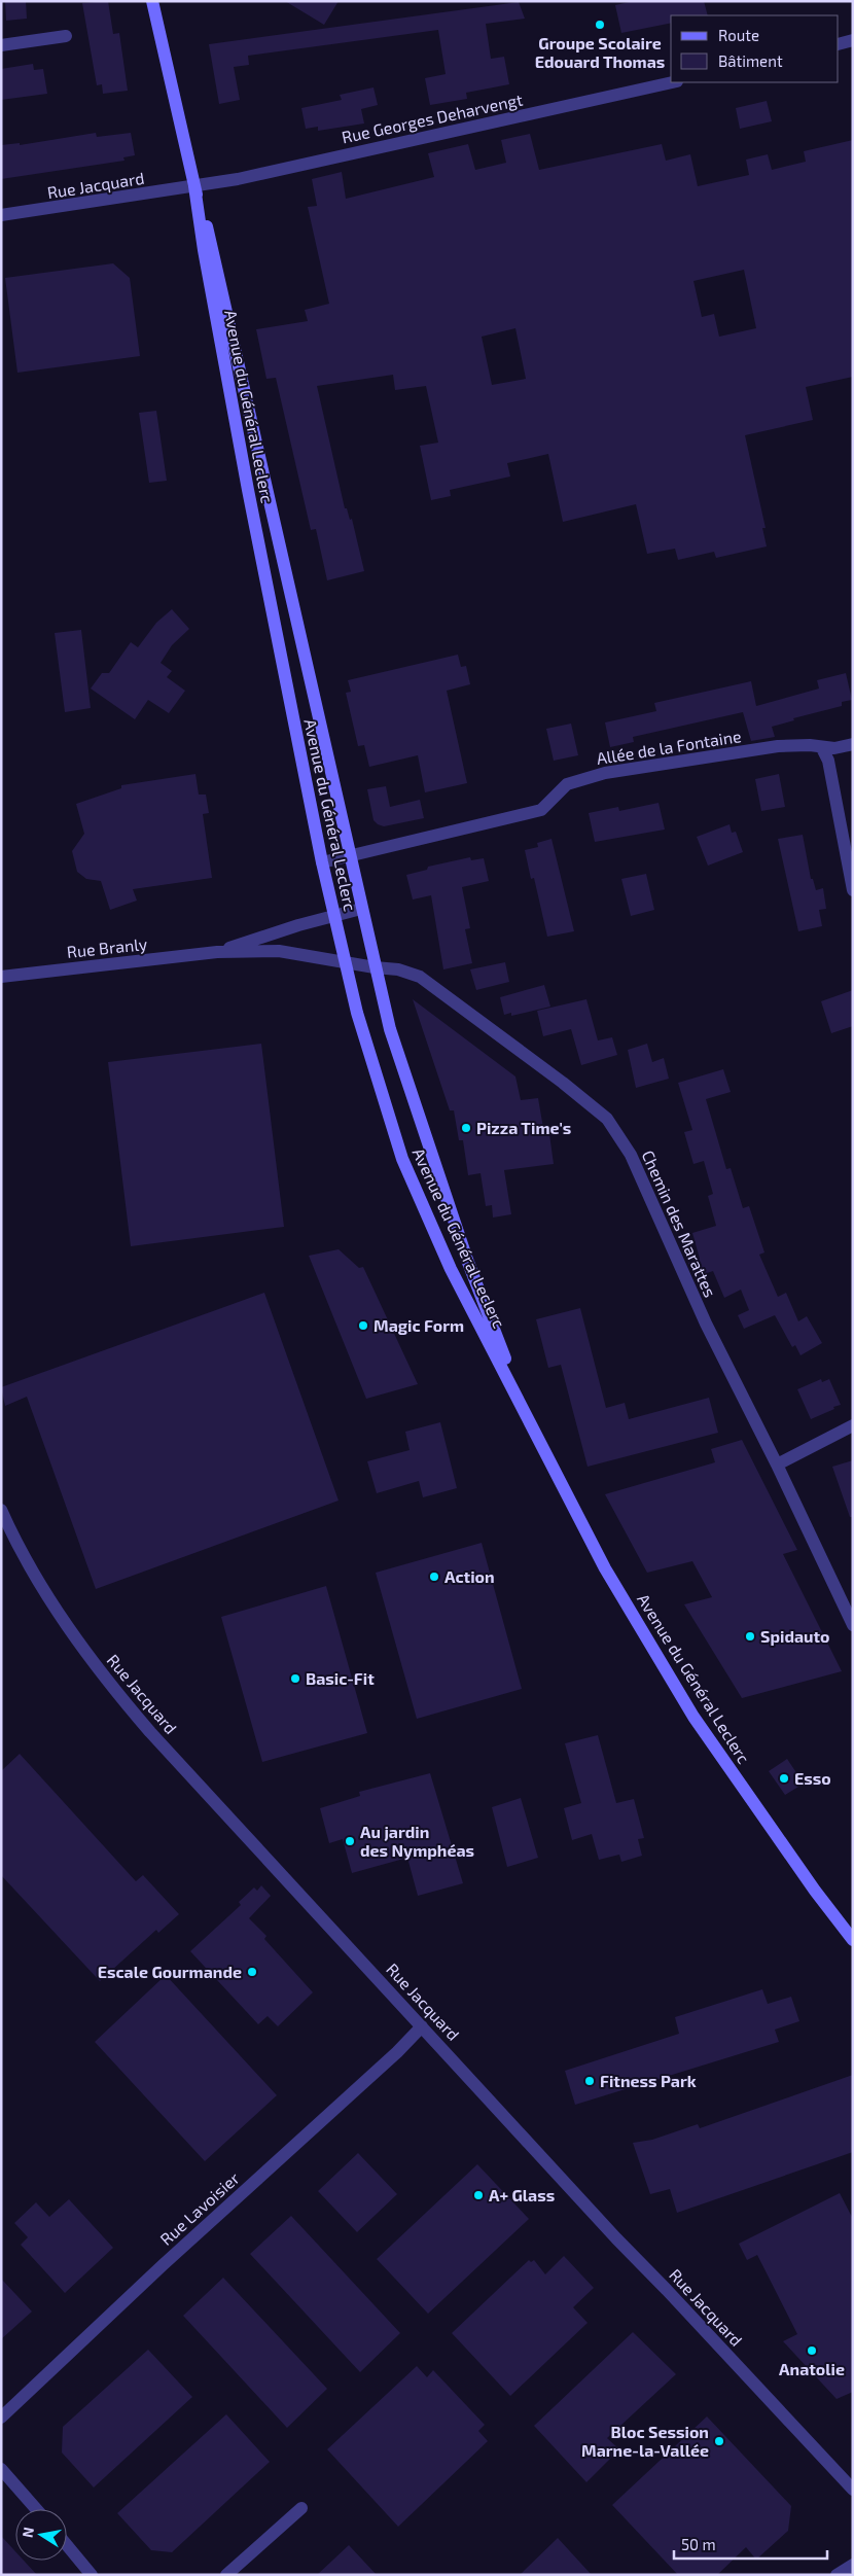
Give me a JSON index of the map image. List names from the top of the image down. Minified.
{"streets":{"main road":["Avenue du Général Leclerc"],"street":["Rue Georges Deharvengt","Rue Jacquard","Allée de la Fontaine","Rue Branly","Chemin des Marattes","Rue Lavoisier"]},"crossings":[["Rue Georges Deharvengt","Rue Jacquard"],["Rue Georges Deharvengt","Avenue du Général Leclerc"],["Rue Jacquard","Avenue du Général Leclerc"],["Rue Jacquard","Rue Lavoisier"],["Avenue du Général Leclerc","Allée de la Fontaine"],["Avenue du Général Leclerc","Rue Branly"],["Avenue du Général Leclerc","Chemin des Marattes"],["Rue Branly","Chemin des Marattes"]],"places":["Groupe Scolaire Edouard Thomas","Pizza Time's","Magic Form","Action","Spidauto","Basic-Fit","Esso","Au jardin des Nymphéas","Escale Gourmande","Fitness Park","A+ Glass","Anatolie","Bloc Session Marne-la-Vallée"],"legend":["Route","Bâtiment"],"scale_bar":"50 m","north":"left"}
